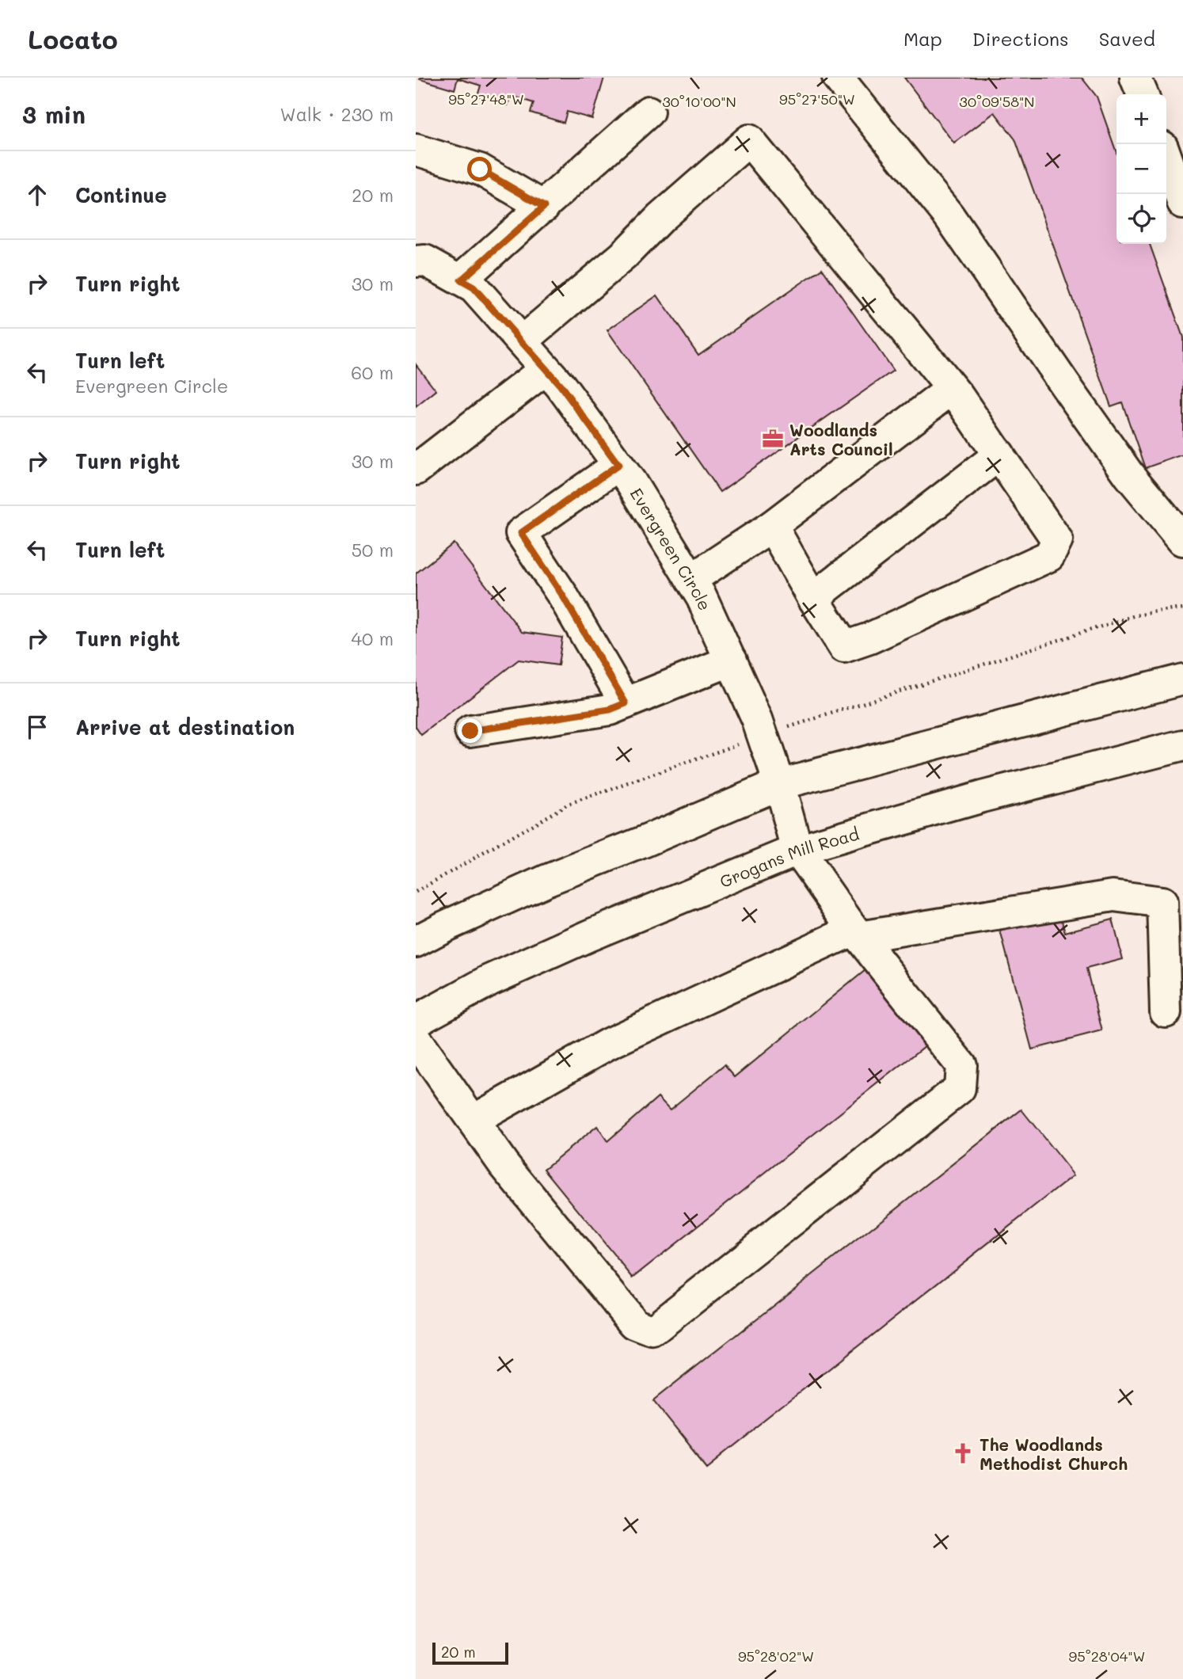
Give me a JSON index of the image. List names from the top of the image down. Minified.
{"streets":{"main road":["Evergreen Circle","Grogans Mill Road"]},"crossings":[["Evergreen Circle","Grogans Mill Road"]],"places":{"office":["Woodlands Arts Council"],"church":["The Woodlands Methodist Church"]},"scale_bar":"20 m","page":{"header":"Locato","nav":["Map","Directions","Saved"],"heading":["3 min","Walk · 230 m"],"map_buttons":["+","−"],"list":[["Continue","20 m"],["Turn right","30 m"],["Turn left","Evergreen Circle","60 m"],["Turn right","30 m"],["Turn left","50 m"],["Turn right","40 m"],"Arrive at destination"],"scale":"20 m"},"coordinates":["95°27'48\"W","95°27'50\"W","30°10'00\"N","30°09'58\"N","95°28'02\"W","95°28'04\"W"]}
